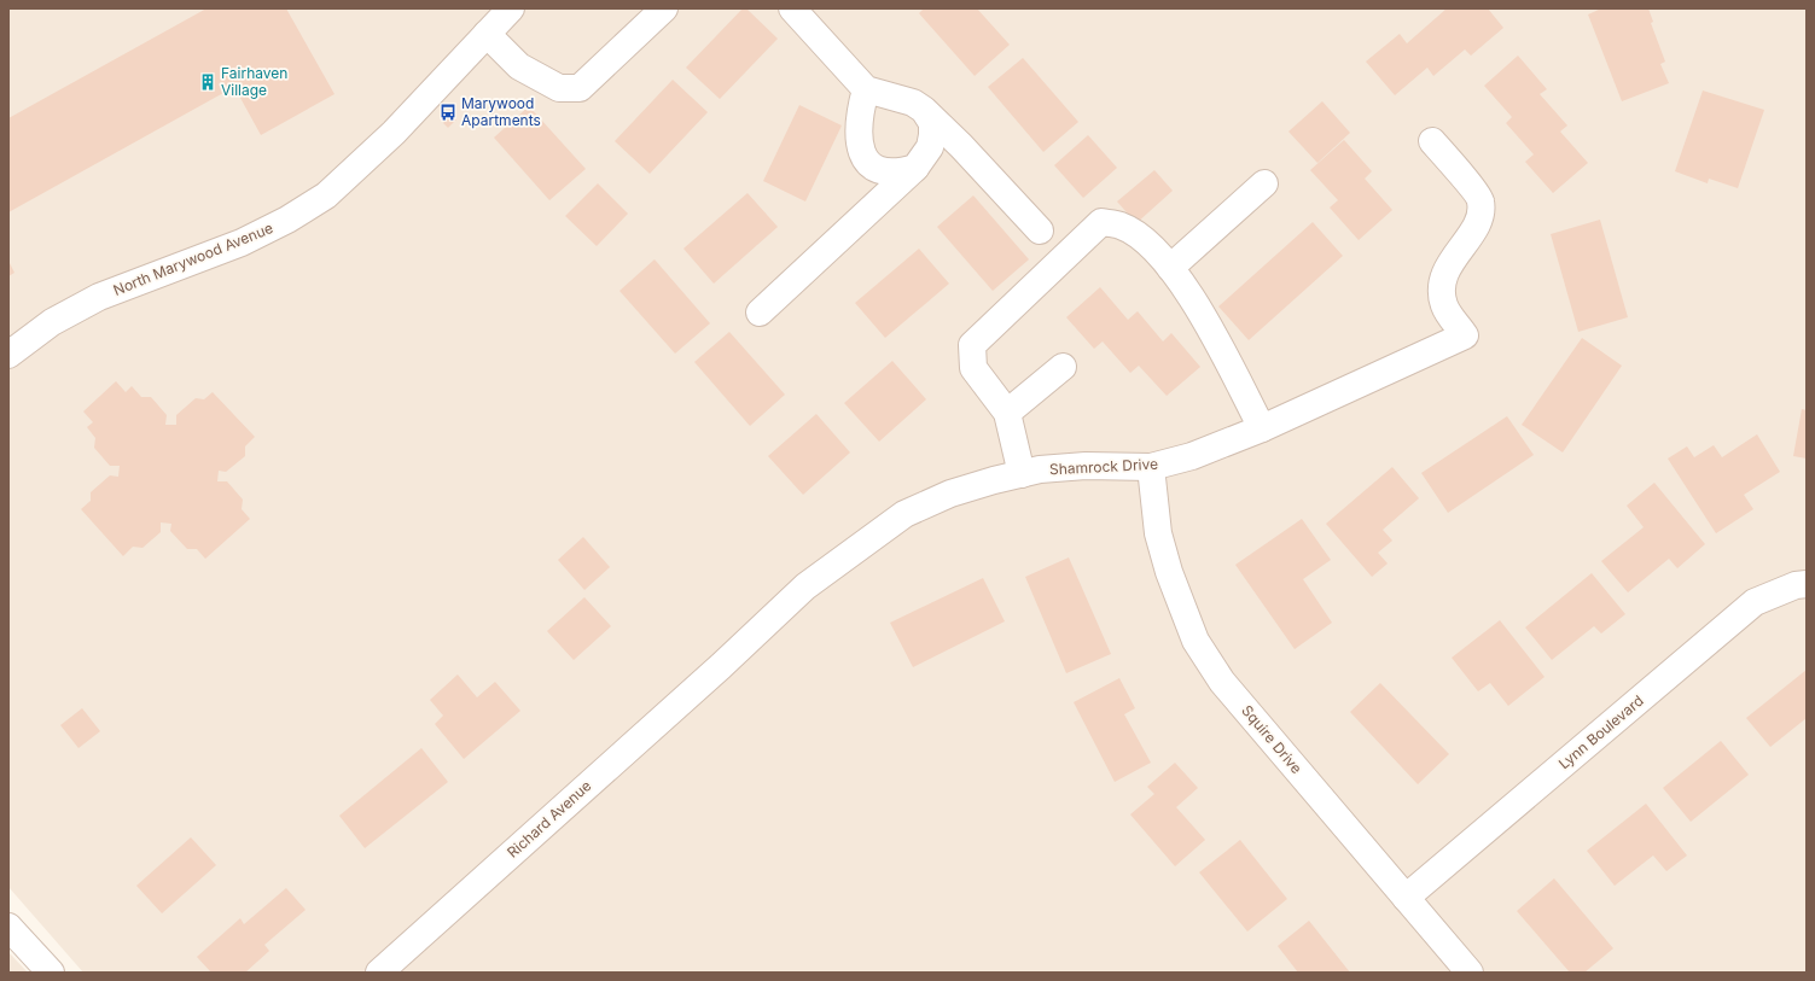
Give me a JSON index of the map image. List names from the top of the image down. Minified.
{"streets":{"street":["North Marywood Avenue","Shamrock Drive","Lynn Boulevard","Squire Drive","Richard Avenue"]},"crossings":[["Shamrock Drive","Squire Drive"],["Shamrock Drive","Richard Avenue"],["Lynn Boulevard","Squire Drive"]],"places":{"building":["Fairhaven Village"],"bus stop":["Marywood Apartments"]}}
